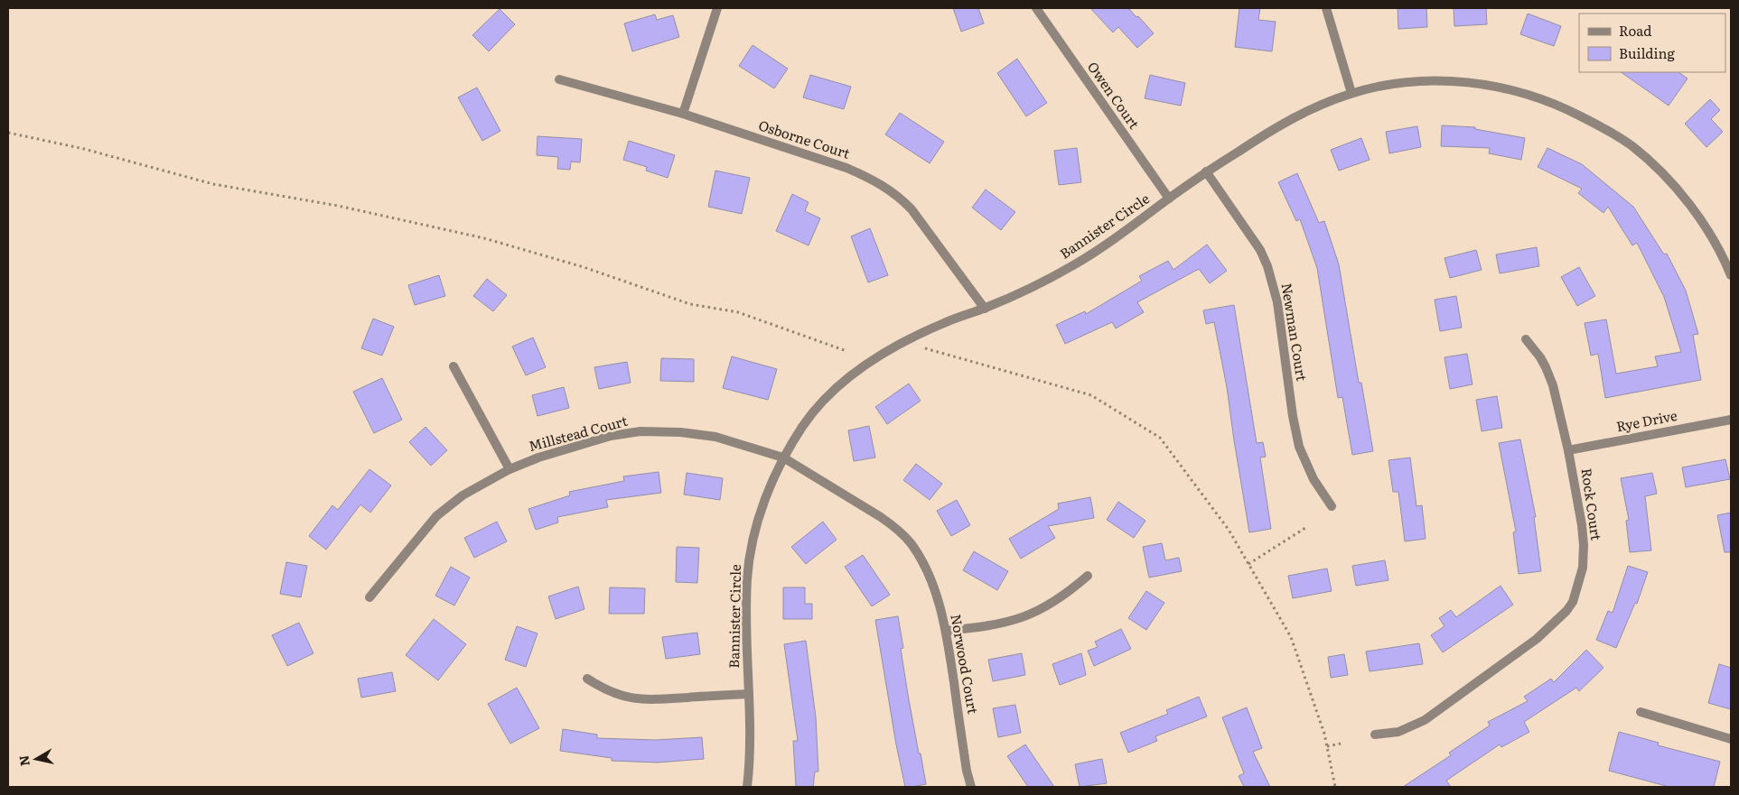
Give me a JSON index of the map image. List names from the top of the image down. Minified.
{"streets":{"street":["Owen Court","Osborne Court","Bannister Circle","Newman Court","Rye Drive","Millstead Court","Rock Court","Norwood Court"]},"crossings":[["Owen Court","Bannister Circle"],["Osborne Court","Bannister Circle"],["Bannister Circle","Newman Court"],["Bannister Circle","Millstead Court"],["Bannister Circle","Norwood Court"],["Rye Drive","Rock Court"],["Millstead Court","Norwood Court"]],"legend":["Road","Building"],"north":"left"}
